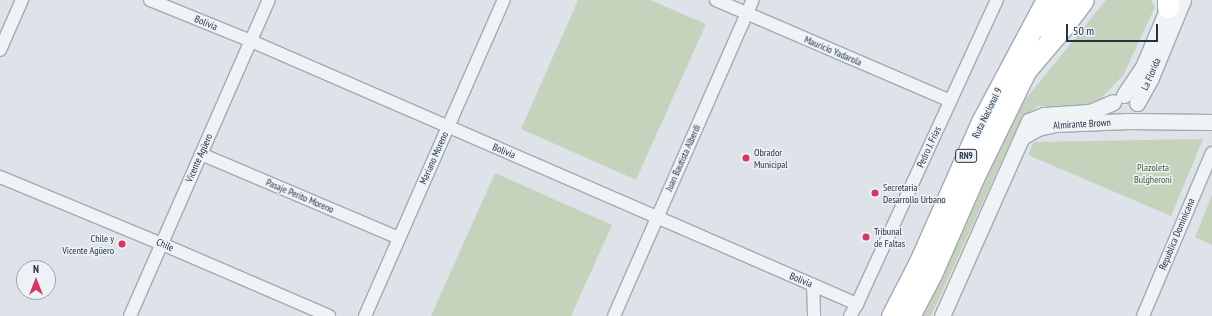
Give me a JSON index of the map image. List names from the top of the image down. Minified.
{"streets":{"highway":["Ruta Nacional 9","RN9"],"street":["Bolivia","Mauricio Yadarola","Almirante Brown","Pedro J. Frías","Vicente Agüero","Mariano Moreno","Juan Bautista Alberdi","Pasaje Perito Moreno","Republica Dominicana","Chile"]},"crossings":[["Bolivia","Pedro J. Frías"],["Bolivia","Vicente Agüero"],["Bolivia","Mariano Moreno"],["Bolivia","Juan Bautista Alberdi"],["Mauricio Yadarola","Pedro J. Frías"],["Mauricio Yadarola","Juan Bautista Alberdi"],["Ruta Nacional 9","RN9"],["Vicente Agüero","Pasaje Perito Moreno"],["Vicente Agüero","Chile"],["Mariano Moreno","Pasaje Perito Moreno"]],"parks":["Plazoleta Bulgheroni"],"places":["Obrador Municipal","Secretaria Desarrollo Urbano","Tribunal de Faltas","Chile y Vicente Agüero"],"scale_bar":"50 m","north":"top"}
